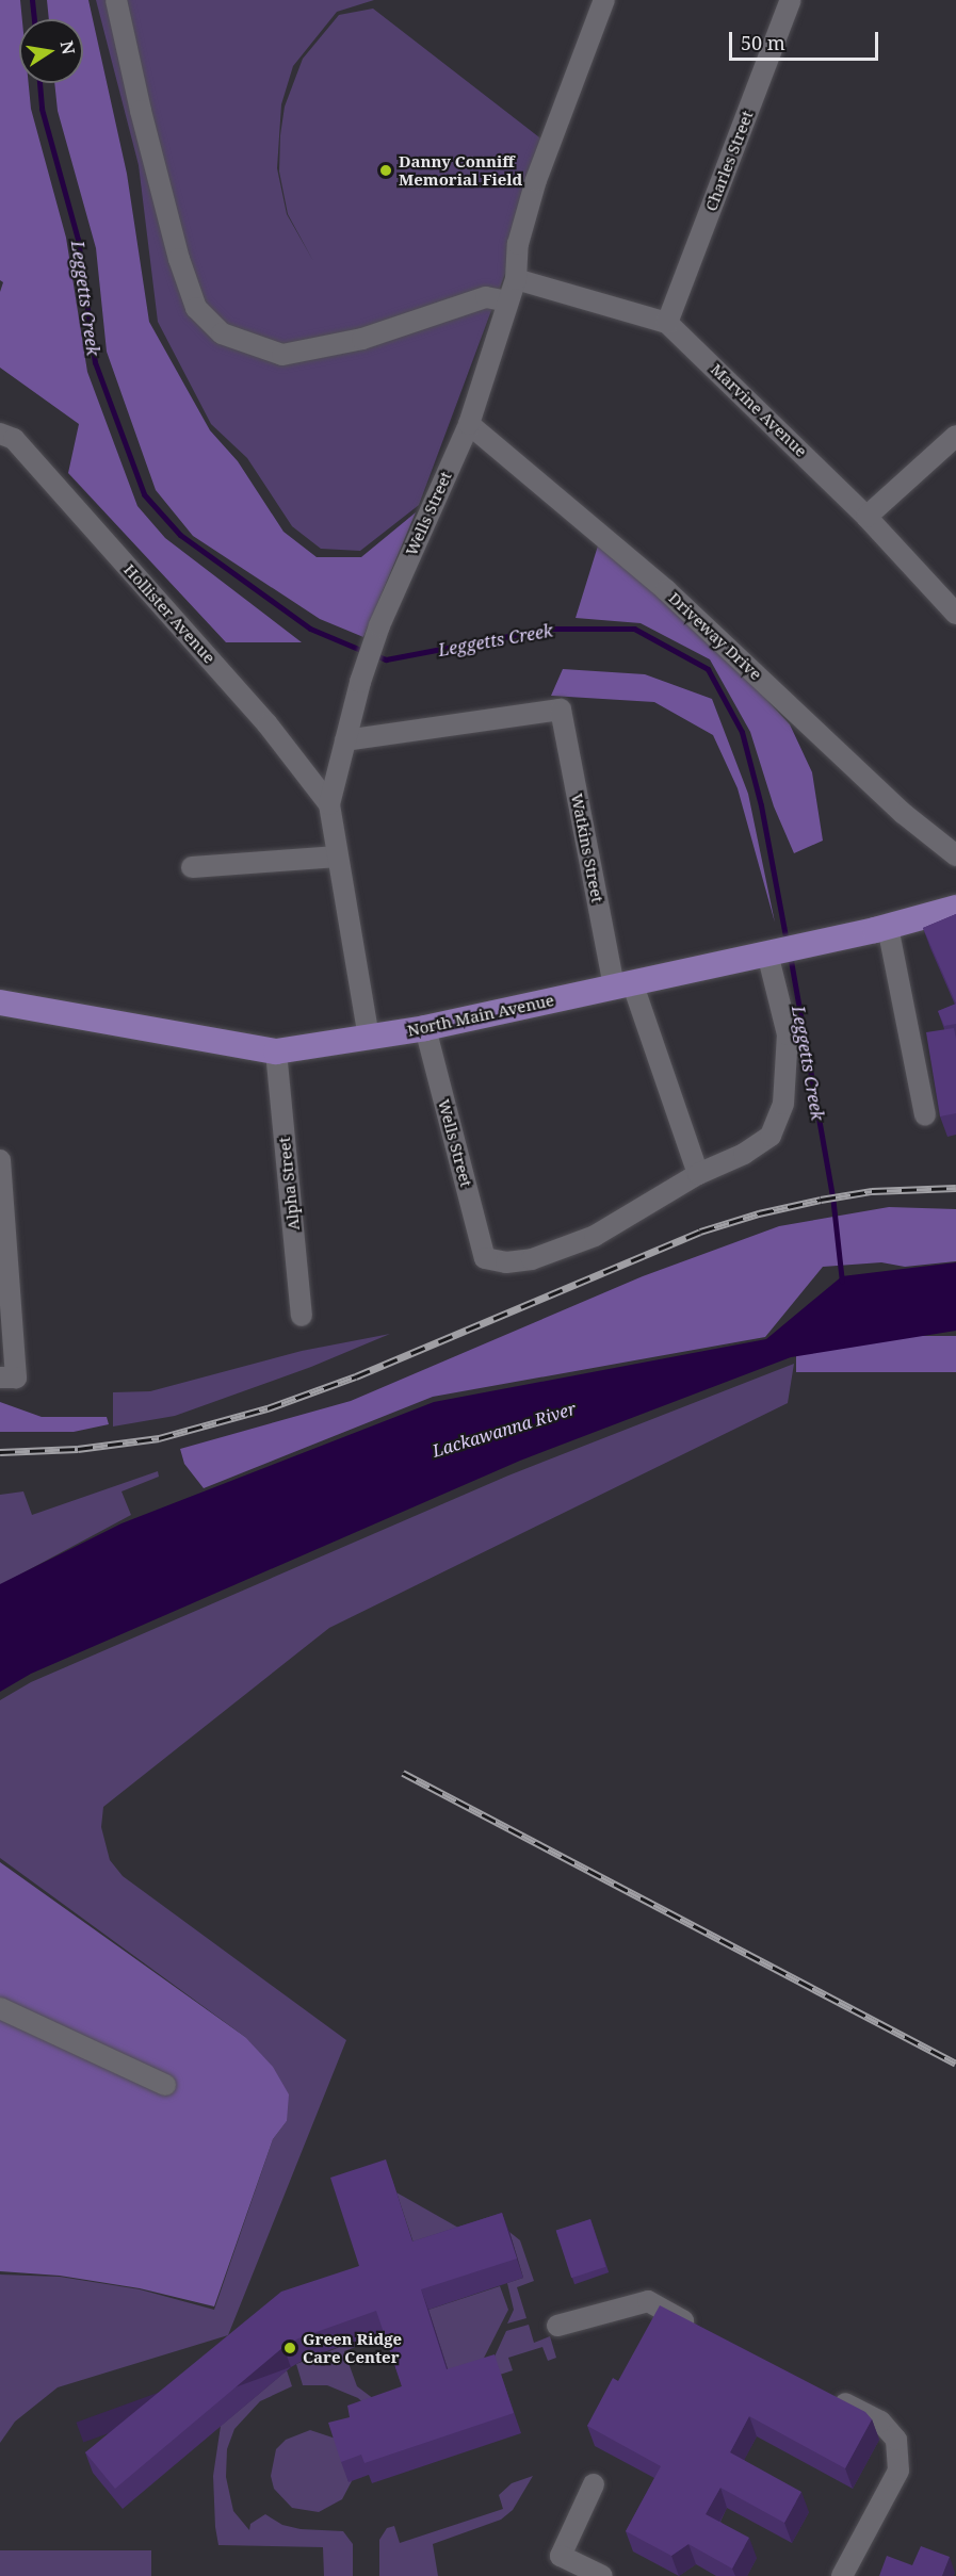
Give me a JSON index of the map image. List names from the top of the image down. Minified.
{"streets":{"main road":["North Main Avenue"],"street":["Charles Street","Marvine Avenue","Wells Street","Hollister Avenue","Driveway Drive","Watkins Street","Alpha Street"]},"crossings":[["Charles Street","Marvine Avenue"],["Marvine Avenue","Wells Street"],["Wells Street","Hollister Avenue"],["Wells Street","Driveway Drive"],["Wells Street","Watkins Street"],["Wells Street","North Main Avenue"],["Watkins Street","North Main Avenue"],["North Main Avenue","Alpha Street"]],"water":["Leggetts Creek","Lackawanna River"],"places":["Danny Conniff Memorial Field","Green Ridge Care Center"],"scale_bar":"50 m","north":"right"}
